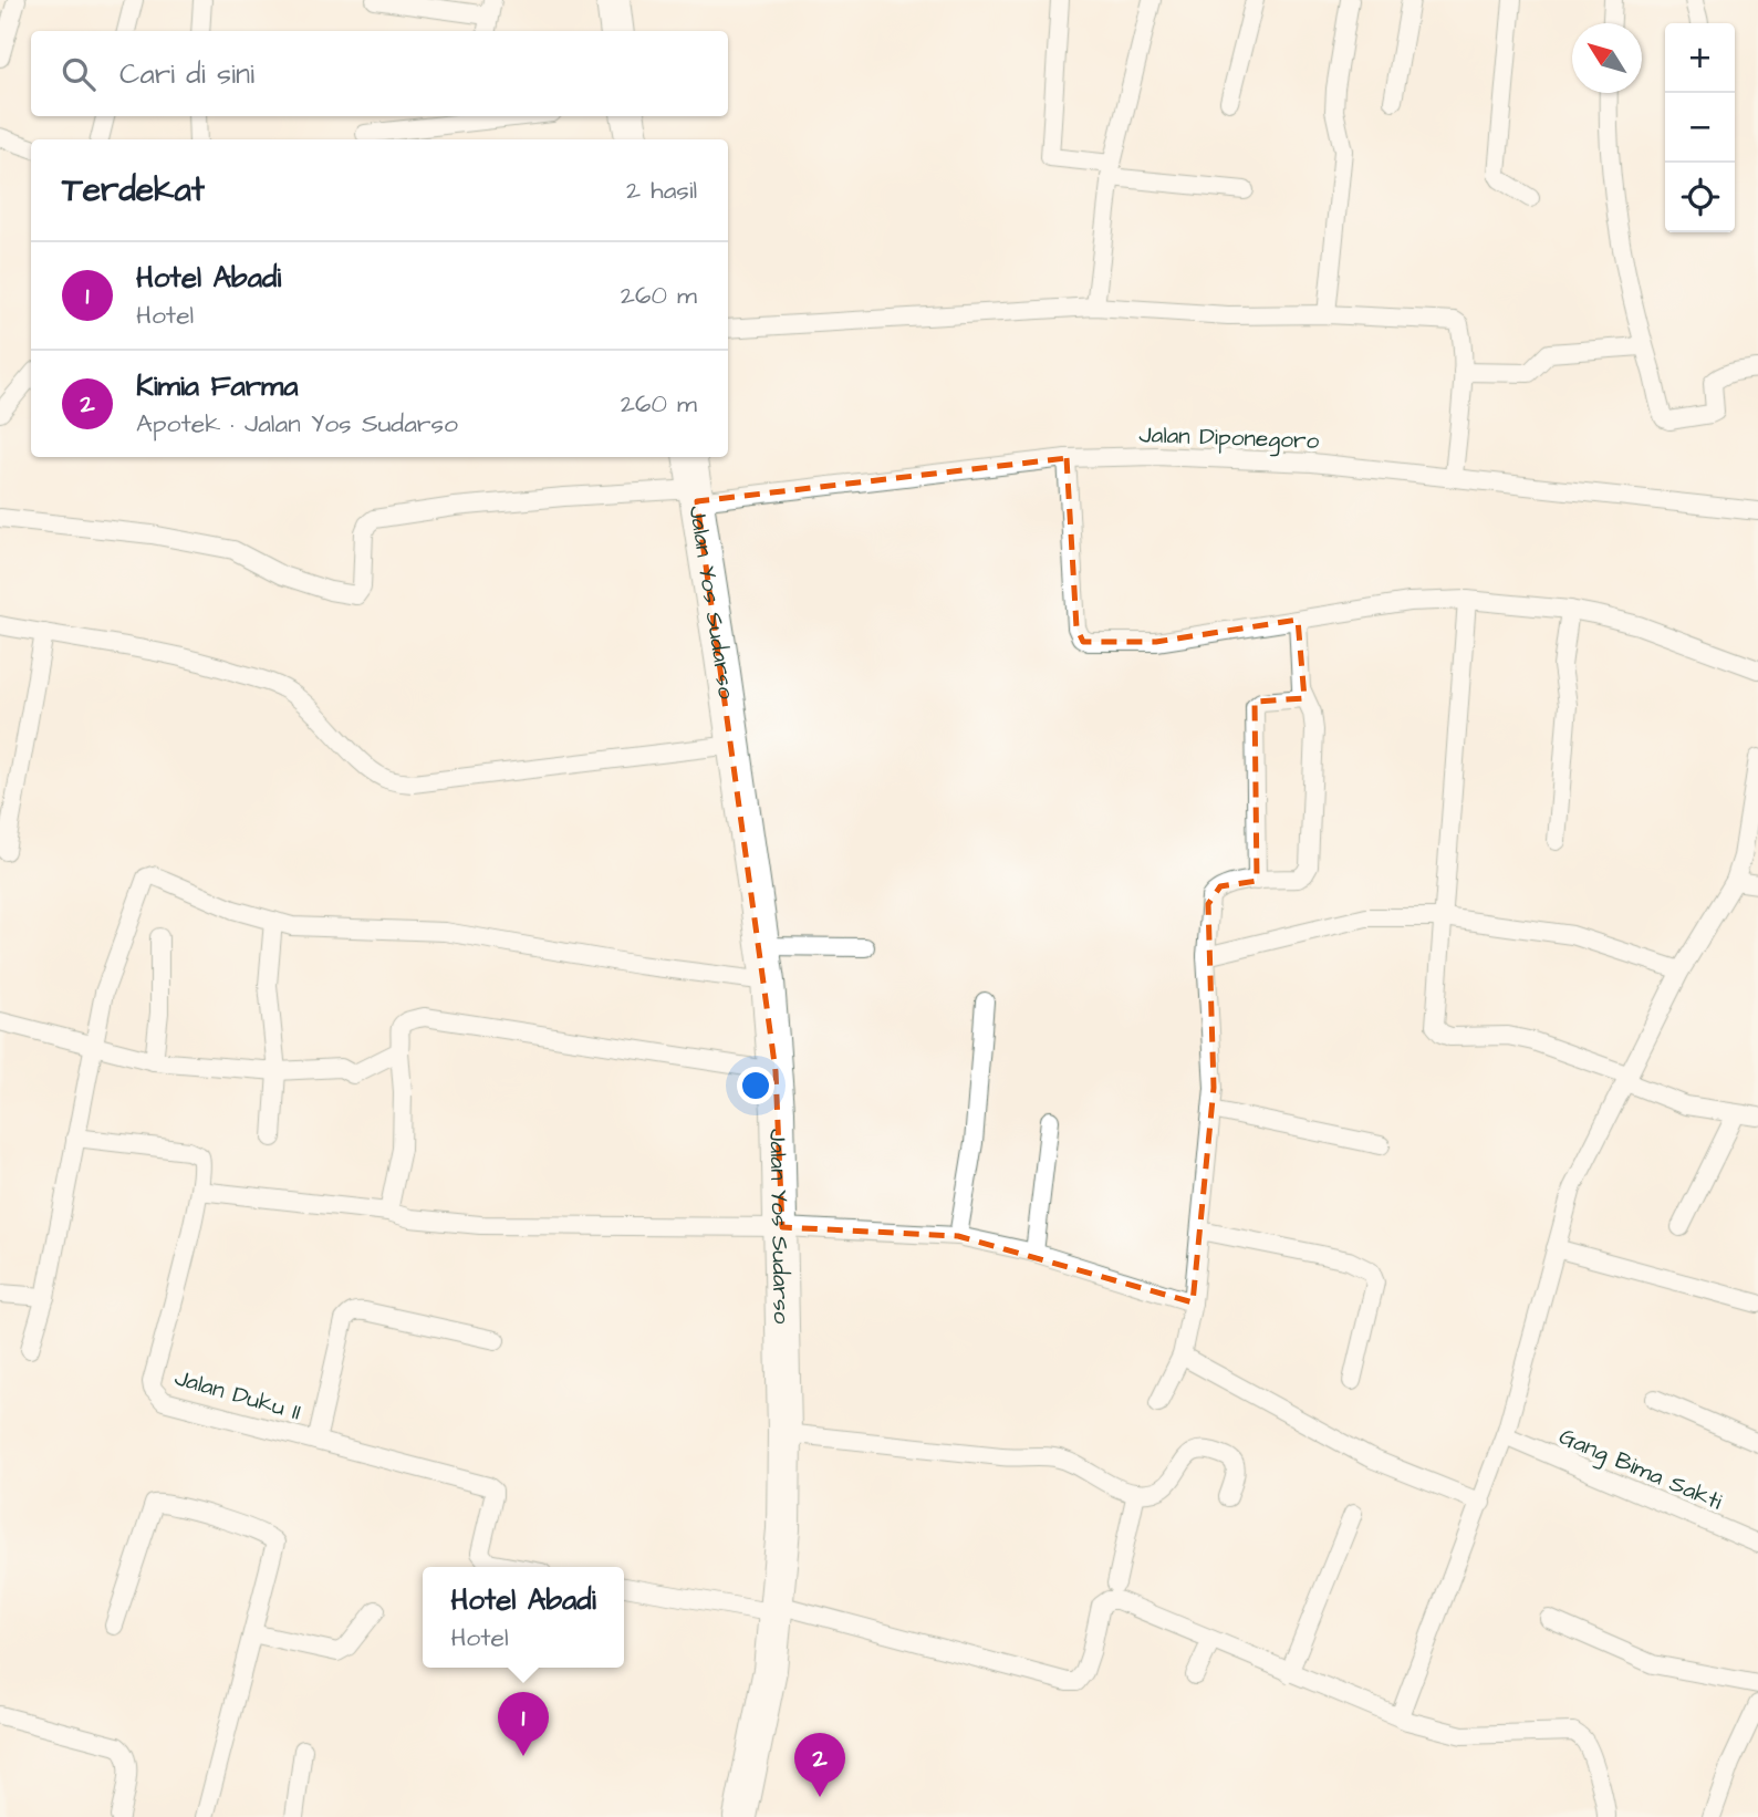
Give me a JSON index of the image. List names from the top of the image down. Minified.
{"streets":{"highway":["Jalan Yos Sudarso"],"street":["Jalan Diponegoro","Jalan Duku II","Gang Bima Sakti"]},"crossings":[["Jalan Diponegoro","Jalan Yos Sudarso"]],"north":"top left","page":{"map_buttons":["+","−"],"search":"Cari di sini","heading":["Terdekat","2 hasil"],"list":[{"mark":"1","name":"Hotel Abadi","note":"Hotel","value":"260 m"},{"mark":"2","name":"Kimia Farma","note":"Apotek · Jalan Yos Sudarso","value":"260 m"}],"popup":["Hotel Abadi","Hotel"],"pins":["1","2"]}}
